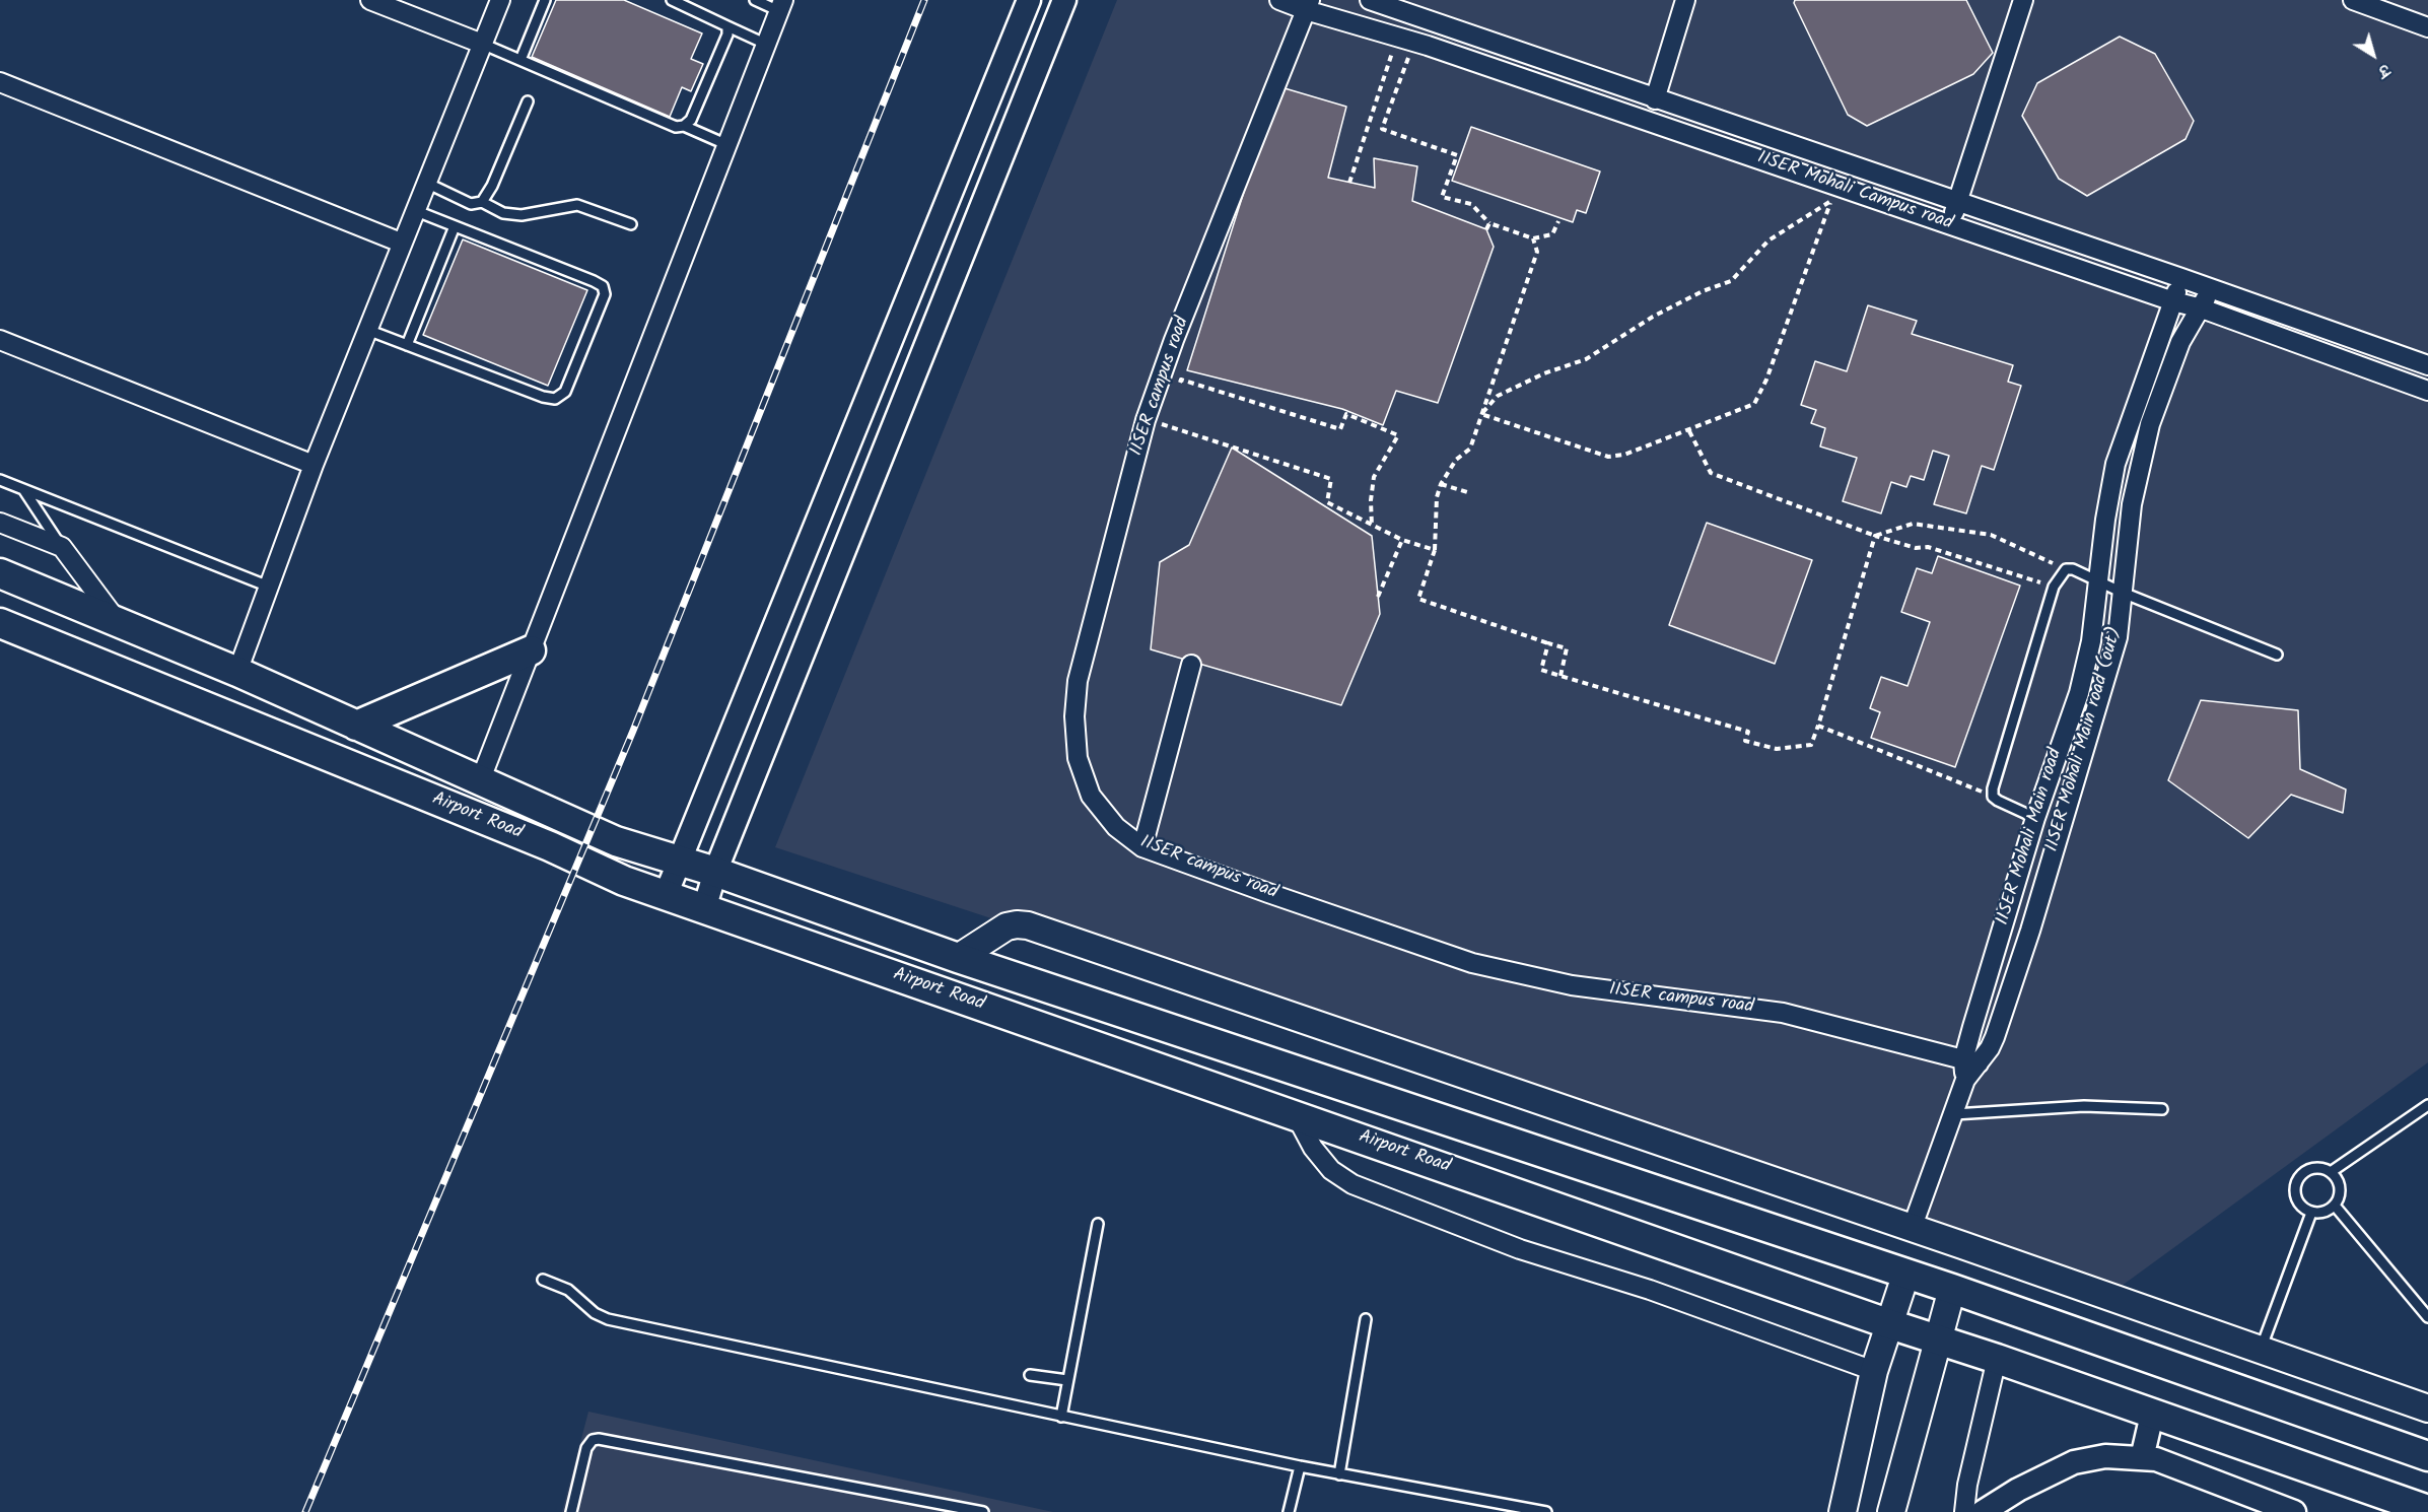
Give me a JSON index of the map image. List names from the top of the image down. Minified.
{"streets":{"main road":["Airport Road"],"street":["IISER Mohali Campus road","IISER campus road","IISER Mohali Main road (out)","IISER Mohali Main road"]},"crossings":[["IISER Mohali Campus road","IISER campus road"],["IISER Mohali Campus road","IISER Mohali Main road (out)"],["IISER Mohali Campus road","IISER Mohali Main road"],["IISER campus road","IISER Mohali Main road (out)"],["IISER campus road","IISER Mohali Main road"],["IISER Mohali Main road (out)","IISER Mohali Main road"]],"north":"bottom right"}
